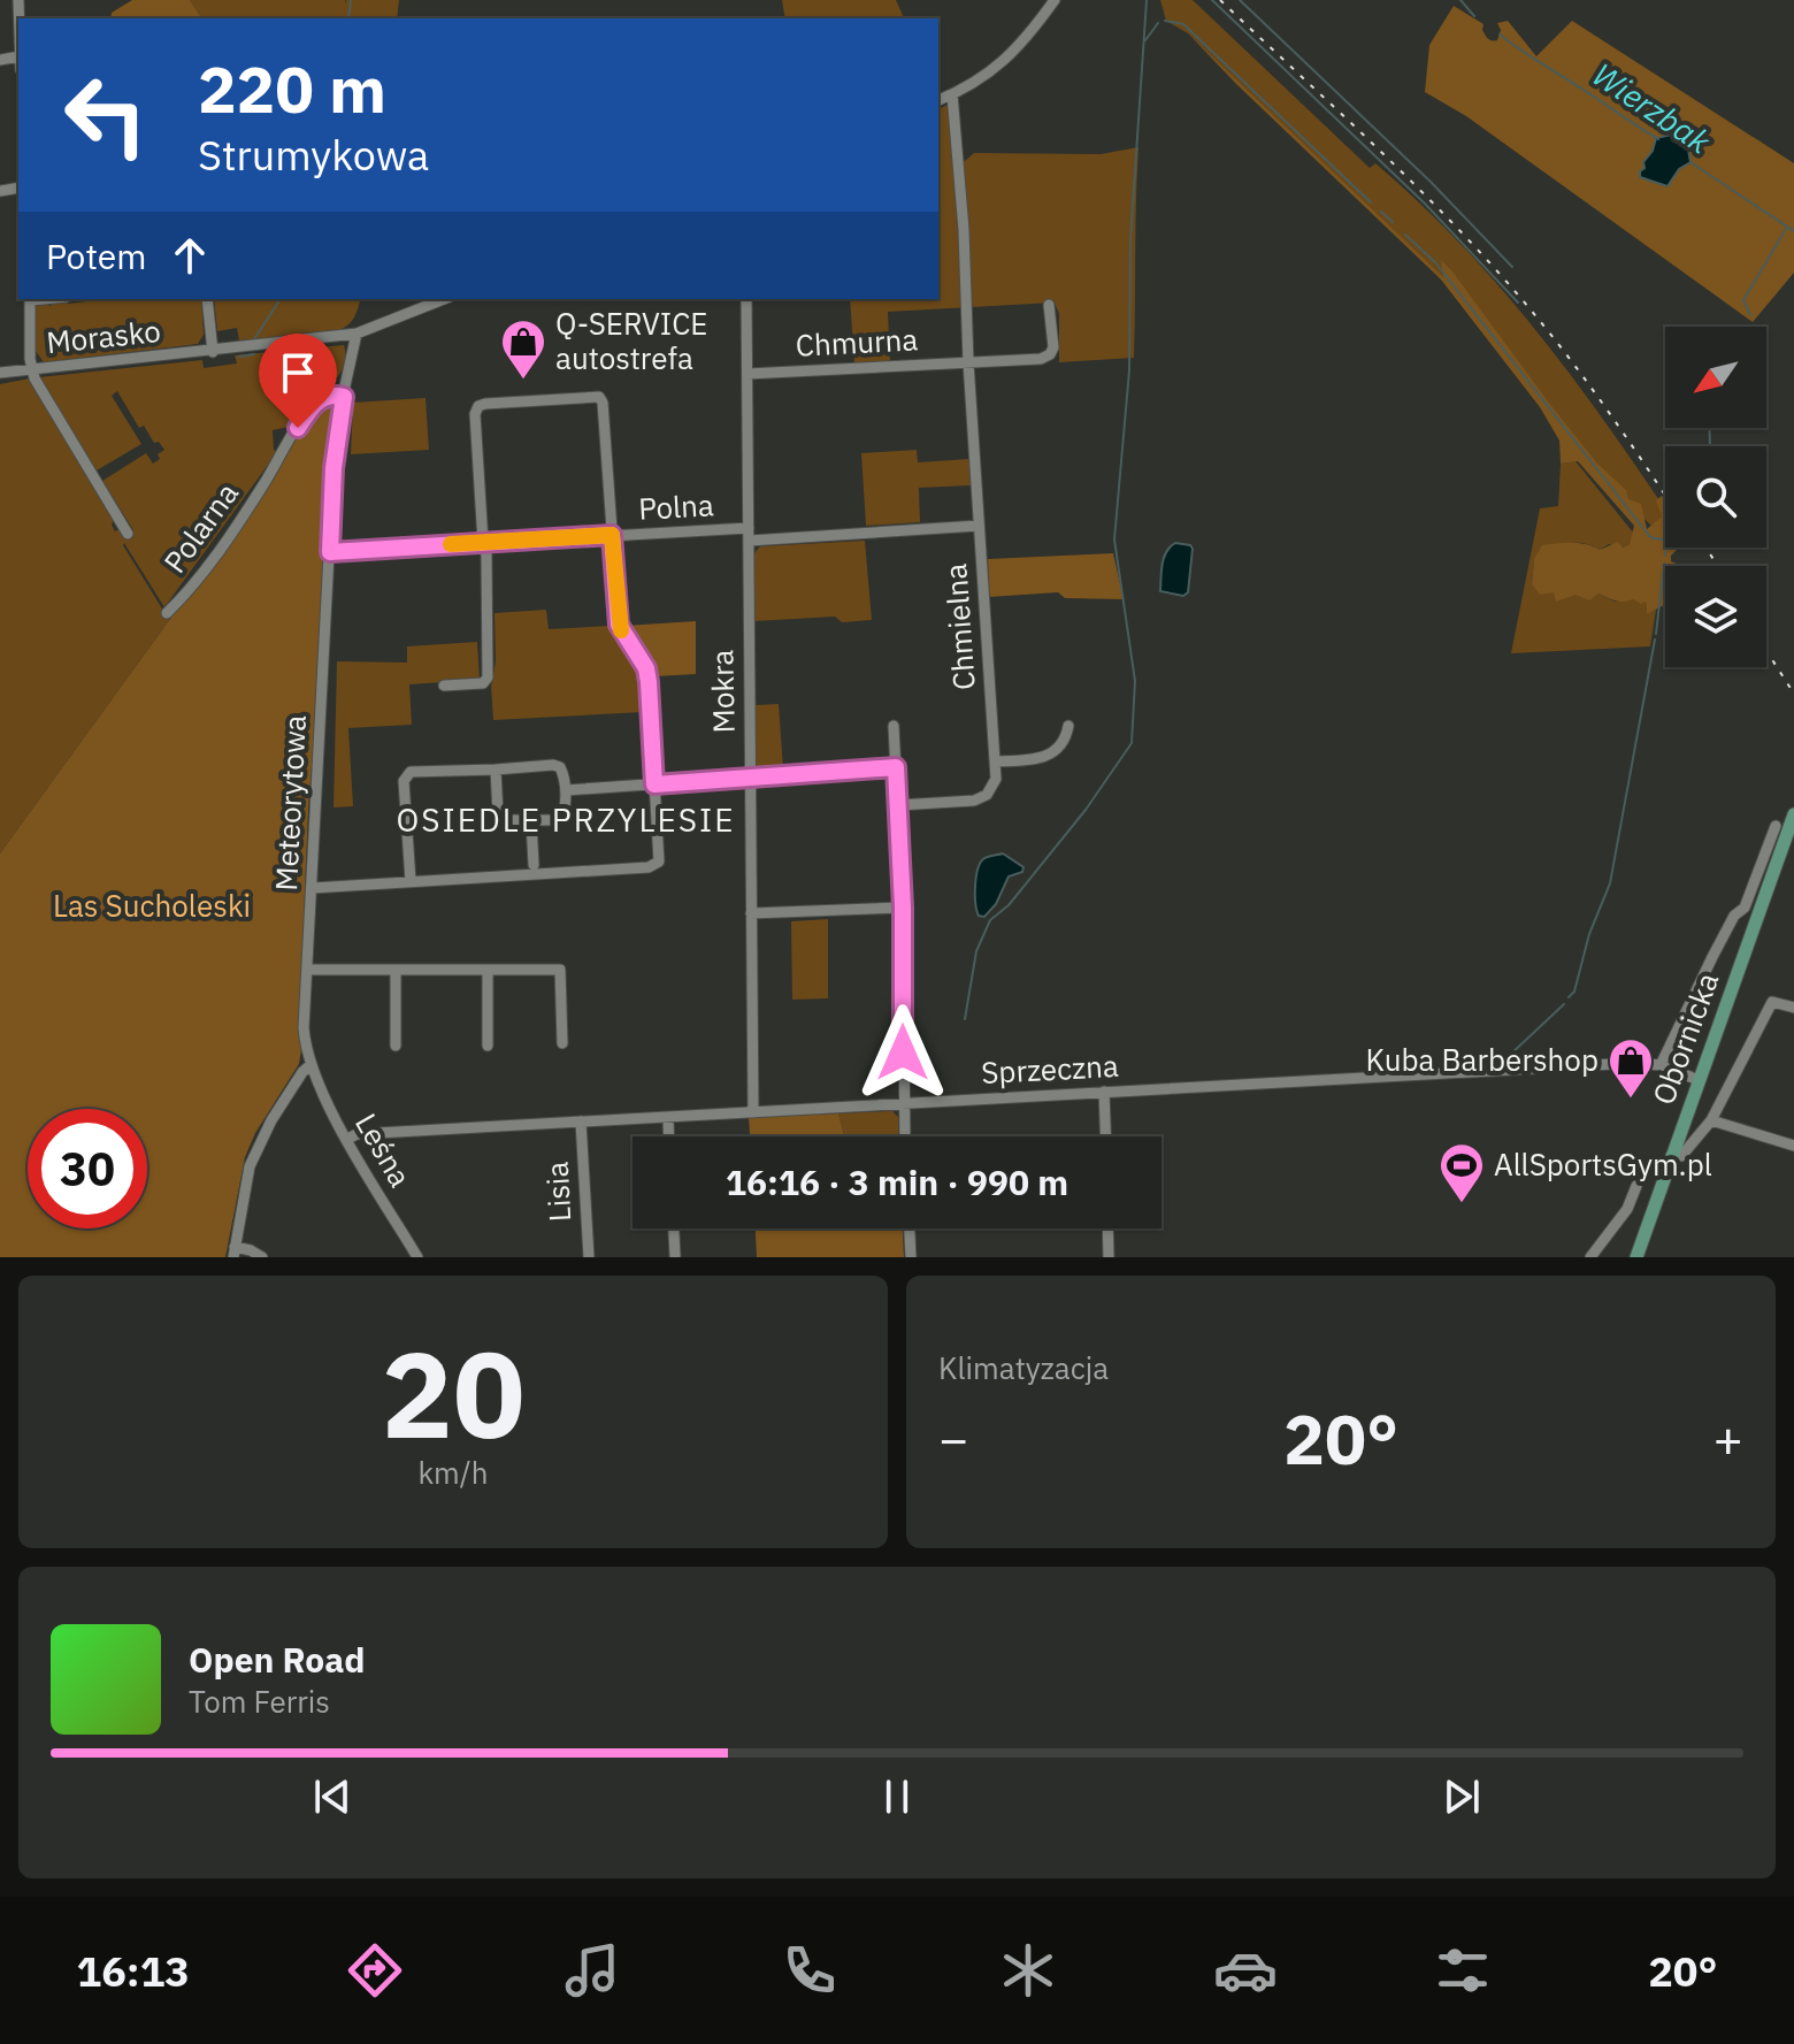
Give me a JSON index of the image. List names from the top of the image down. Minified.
{"streets":{"main road":["Obornicka"],"street":["Morasko","Chmurna","Polna","Polarna","Chmielna","Mokra","Meteorytowa","Sprzeczna","Leśna","Lisia"]},"crossings":[["Morasko","Meteorytowa"],["Chmurna","Chmielna"],["Chmurna","Mokra"],["Polna","Chmielna"],["Polna","Mokra"],["Polna","Meteorytowa"],["Polarna","Meteorytowa"],["Mokra","Sprzeczna"],["Meteorytowa","Leśna"],["Obornicka","Sprzeczna"],["Sprzeczna","Leśna"],["Sprzeczna","Lisia"]],"districts":["OSIEDLE PRZYLESIE"],"water":["Wierzbak"],"parks":["Las Sucholeski"],"places":{"shop":["Q-SERVICE autostrefa","Kuba Barbershop"],"sports":["AllSportsGym.pl"]},"north":"bottom left","page":{"turn":["220 m","Strumykowa"],"then":"Potem","limit":"30","trip":"16:16 · 3 min · 990 m","tile":[["20","km/h"],"Klimatyzacja"],"heat":["−","20°","+"],"song":["Open Road","Tom Ferris"],"tabs":["16:13","20°"]}}
